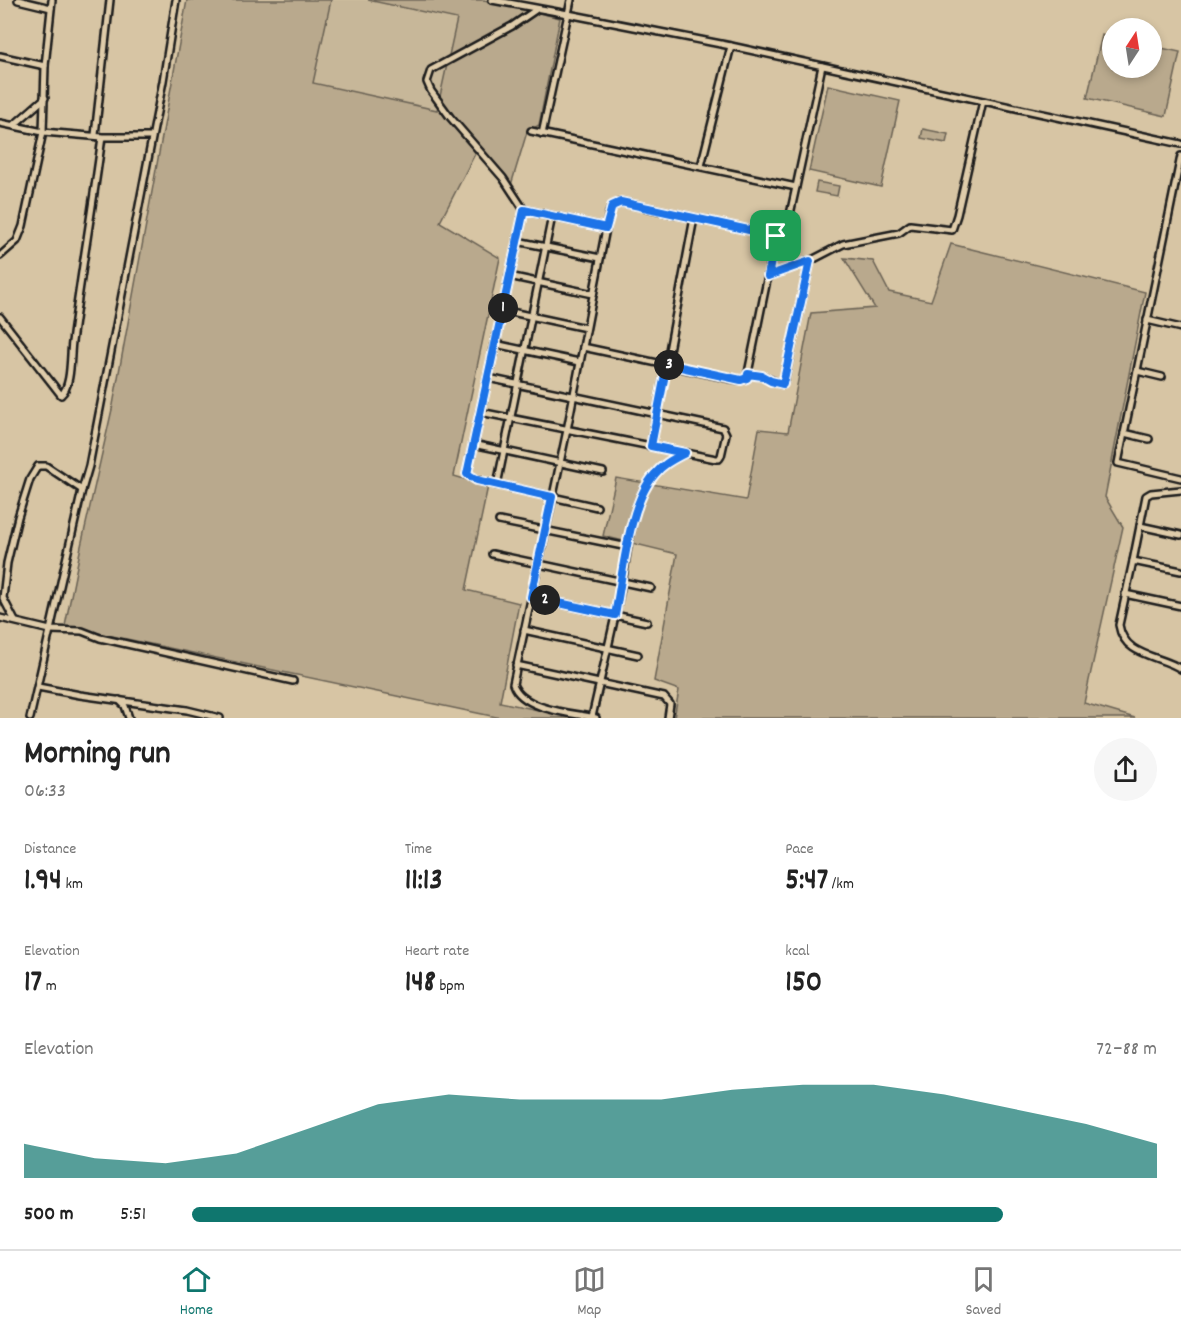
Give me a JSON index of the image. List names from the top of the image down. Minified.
{"north":"top","page":{"pins":["1","3","2"],"heading":["Morning run","06:33"],"stats":[["Distance","1.94 km"],["Time","11:13"],["Pace","5:47 /km"],["Elevation","17 m"],["Heart rate","148 bpm"],["kcal","150"]],"chart":["Elevation","72–88 m"],"list":[{"name":"500 m","note":"5:51"}],"tabs":["Home","Map","Saved"]}}
